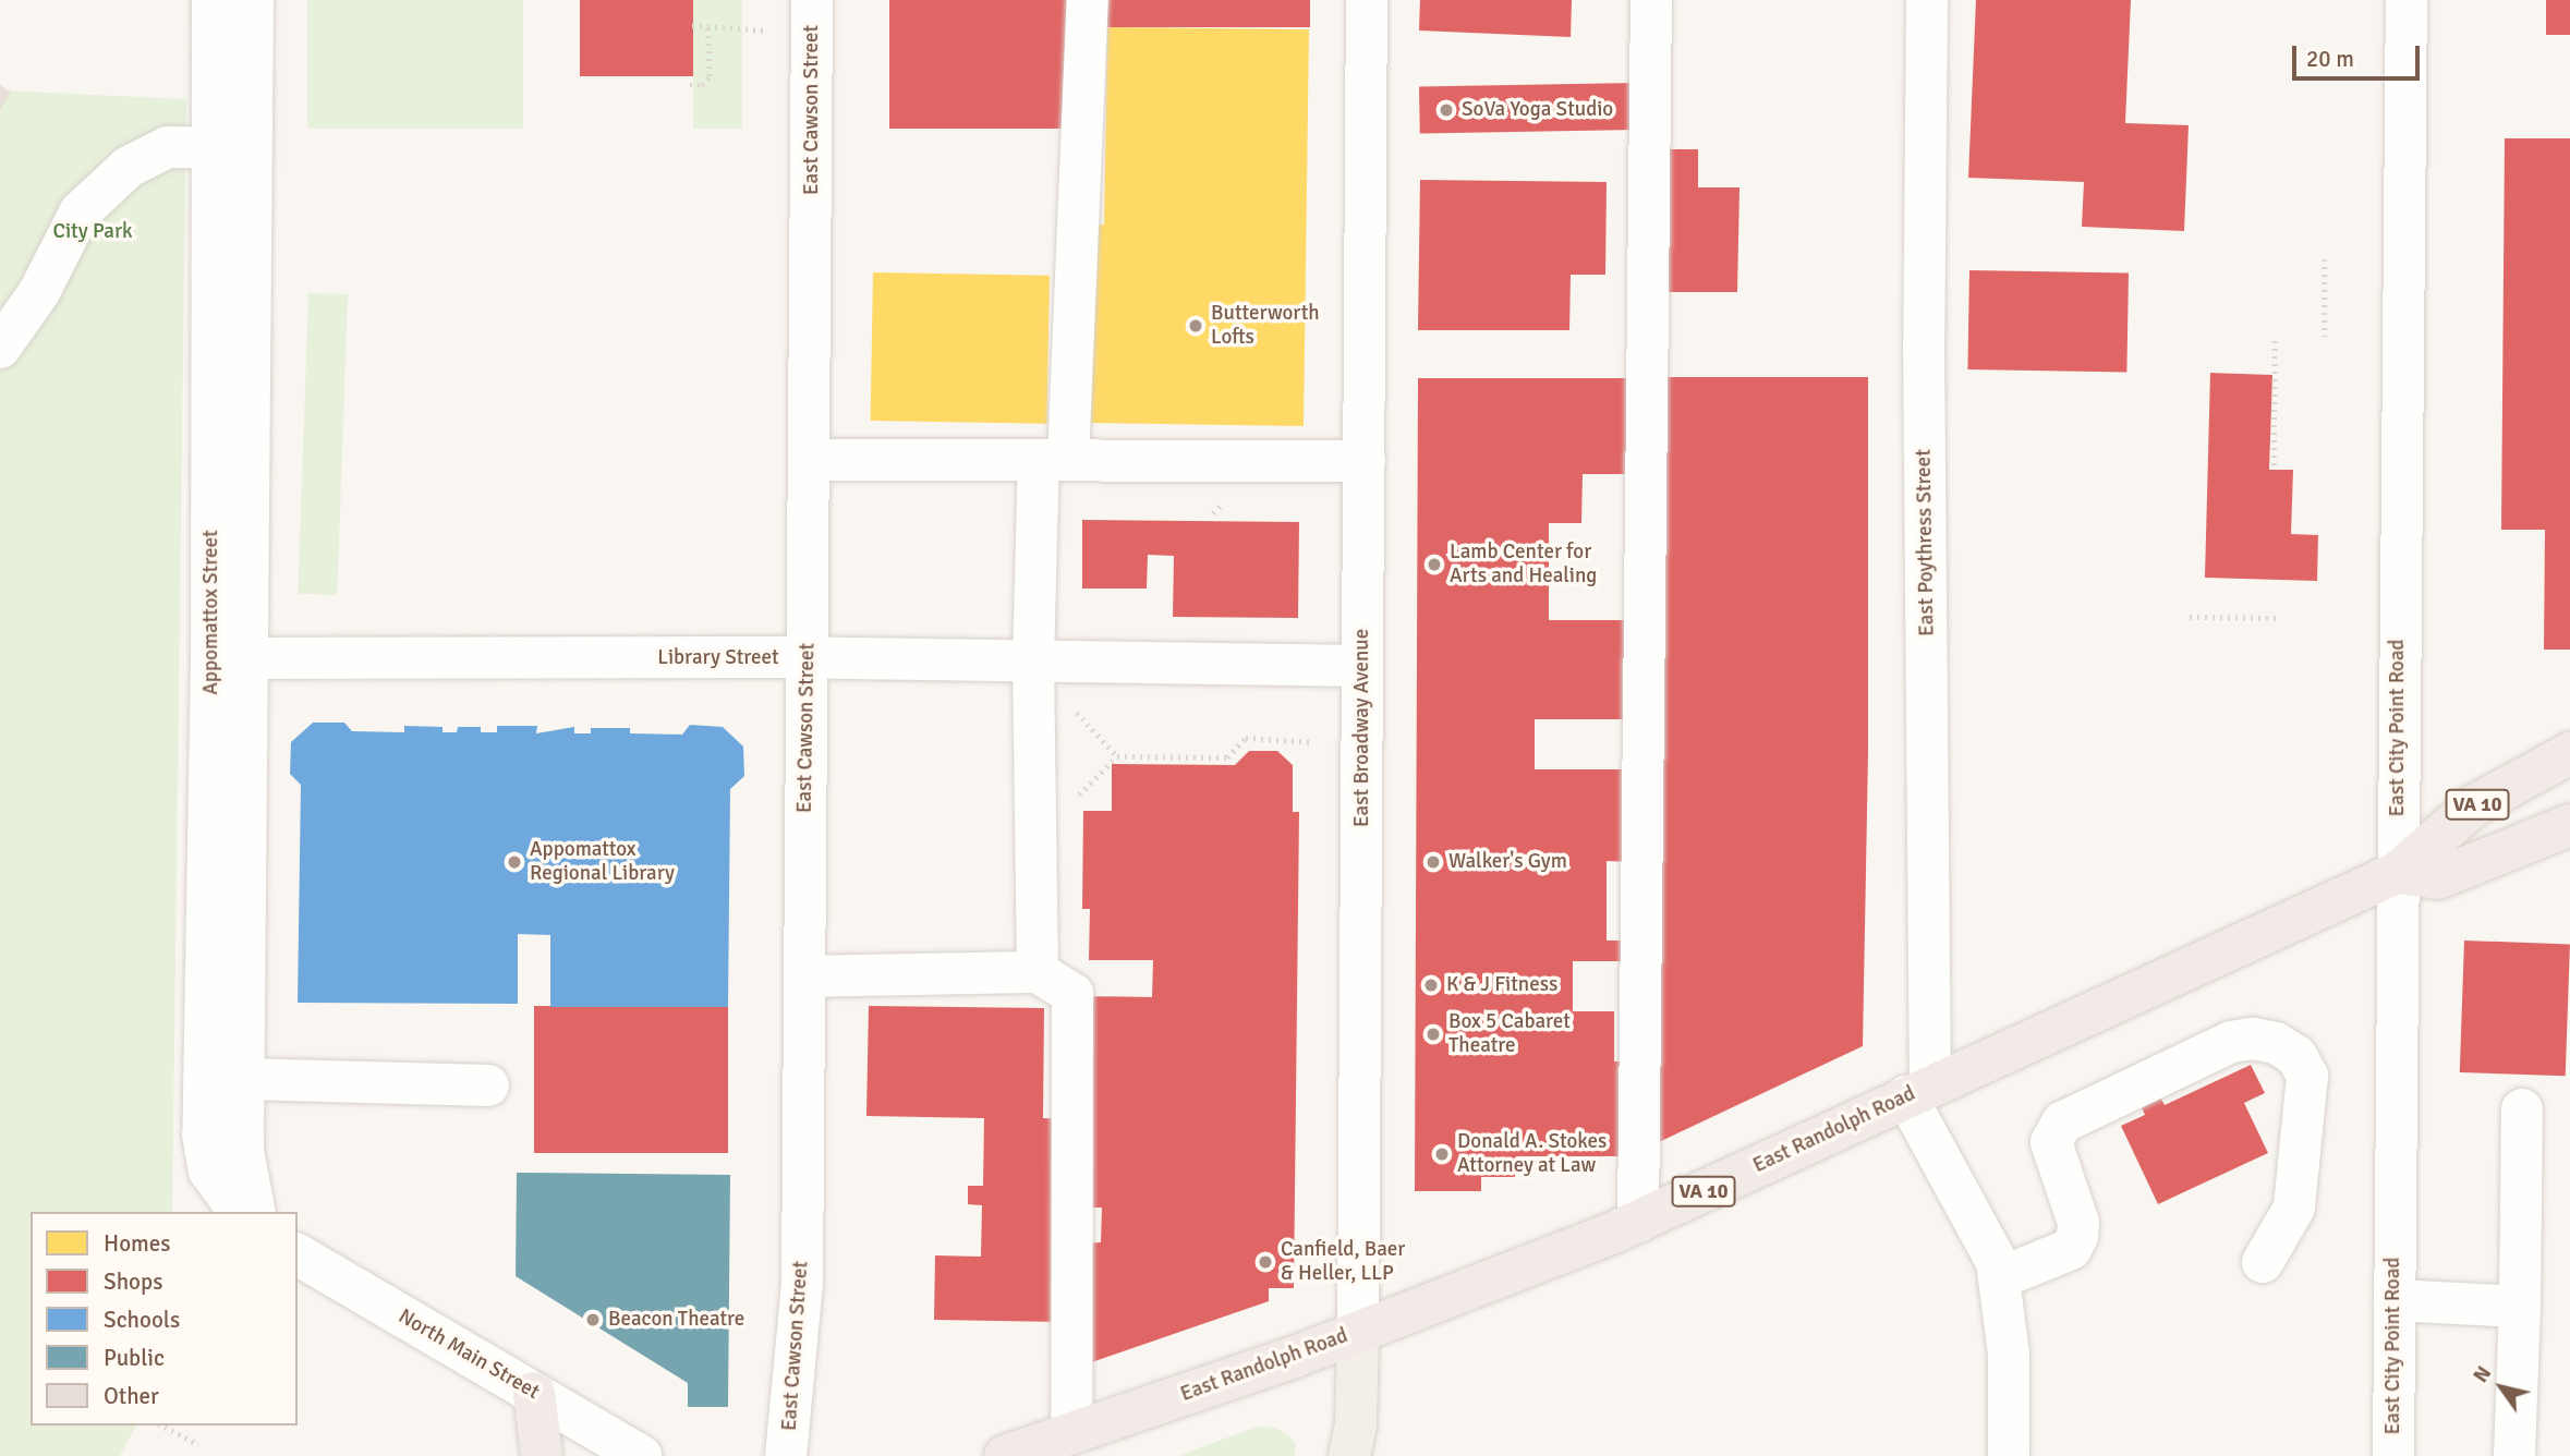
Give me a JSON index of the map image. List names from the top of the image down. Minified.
{"streets":{"highway":["VA 10","East Randolph Road"],"main road":["East Broadway Avenue"],"street":["East Cawson Street","East Poythress Street","Appomattox Street","Library Street","East City Point Road","North Main Street"]},"crossings":[["East Cawson Street","Library Street"],["East Poythress Street","East Randolph Road"],["Appomattox Street","Library Street"],["Library Street","East Broadway Avenue"],["East Broadway Avenue","East Randolph Road"],["East City Point Road","VA 10"],["East City Point Road","East Randolph Road"],["VA 10","East Randolph Road"]],"parks":["City Park"],"places":["SoVa Yoga Studio","Butterworth Lofts","Lamb Center for Arts and Healing","Appomattox Regional Library","Walker's Gym","K & J Fitness","Box 5 Cabaret Theatre","Donald A. Stokes Attorney at Law","Canfield, Baer & Heller, LLP","Beacon Theatre"],"legend":["Homes","Shops","Schools","Public","Other"],"scale_bar":"20 m","north":"top left"}
